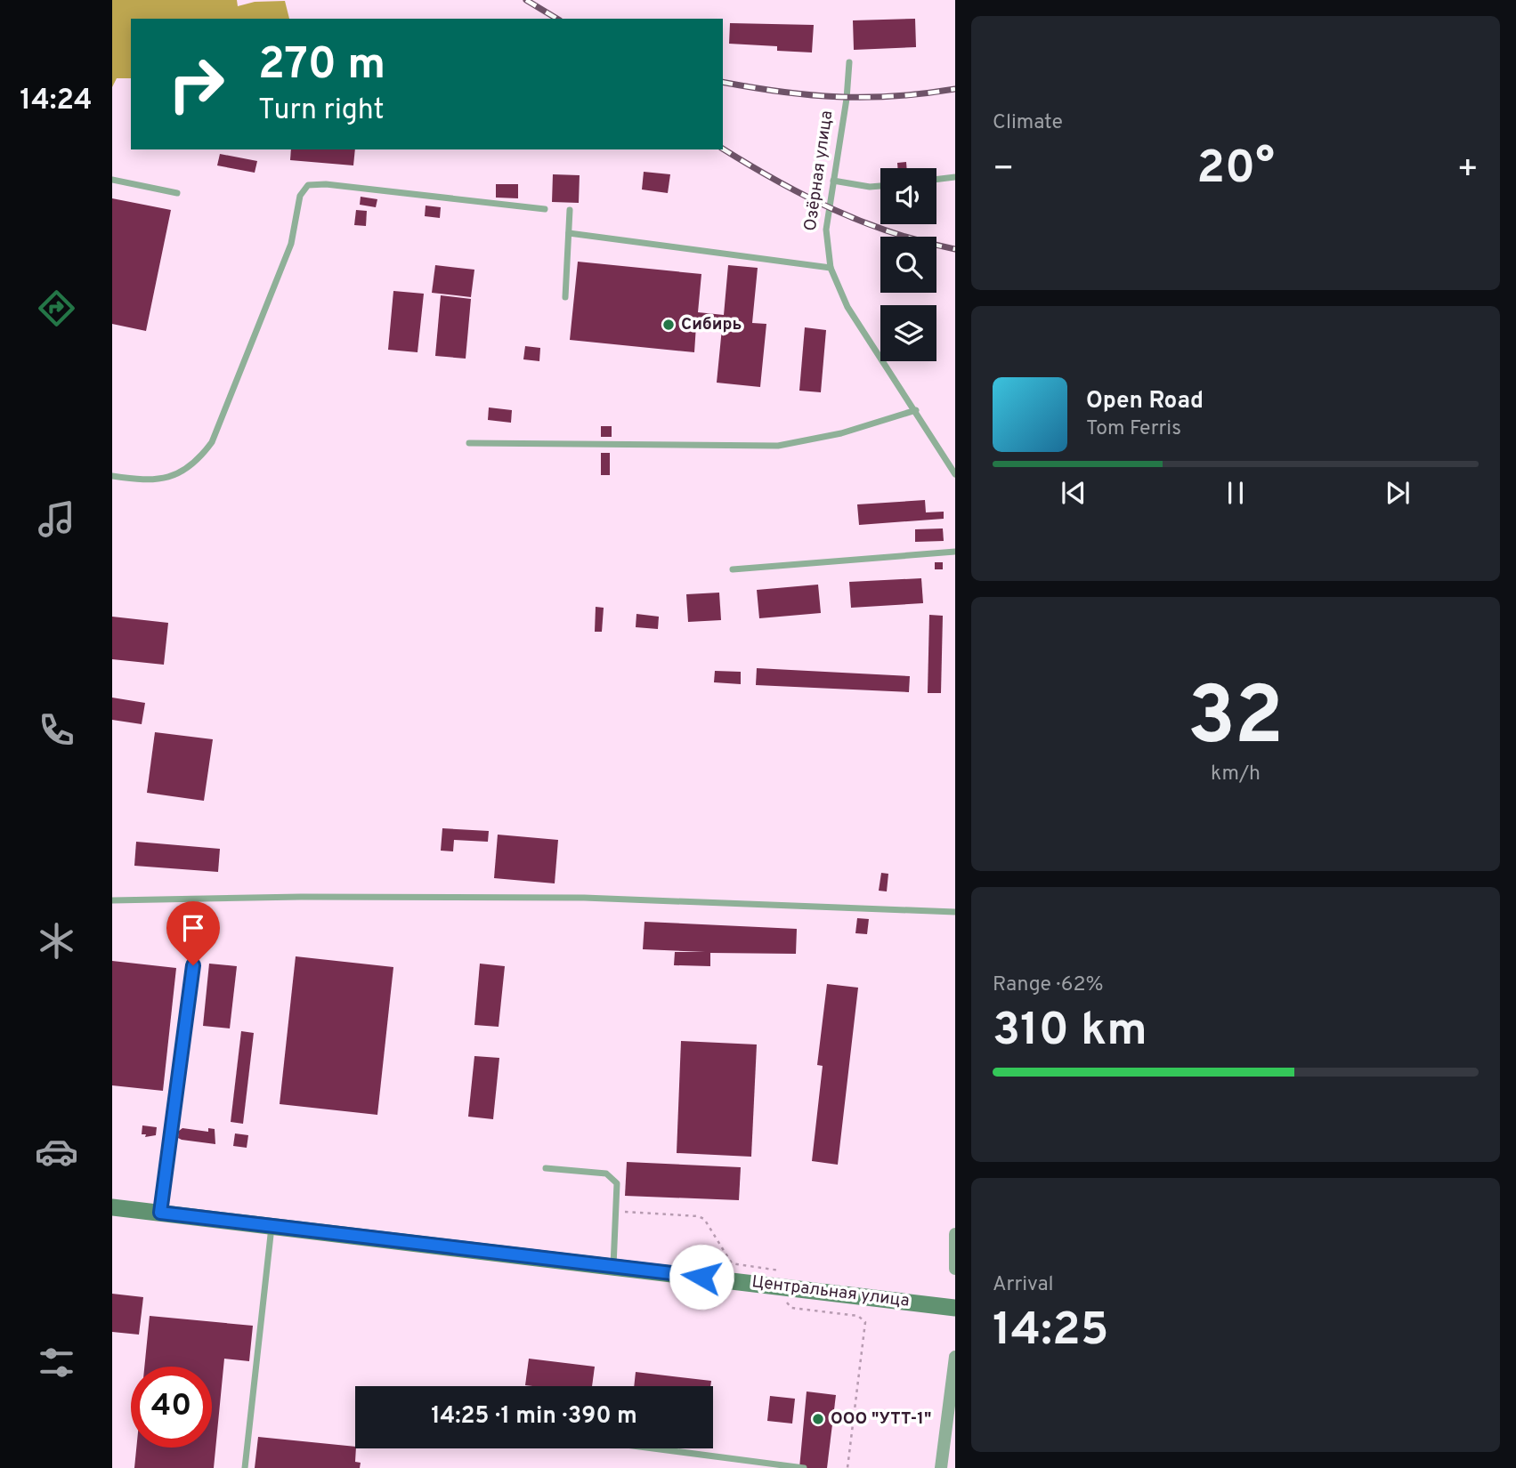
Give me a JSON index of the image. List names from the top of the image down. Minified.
{"streets":{"street":["Центральная улица"],"lane":["Озёрная улица"]},"places":["Сибирь","ООО \"УТТ-1\""],"page":{"tabs":"14:24","tile":["Climate",["32","km/h"],["Range · 62%","310 km"],["Arrival","14:25"]],"turn":["270 m","Turn right"],"heat":["−","20°","+"],"song":["Open Road","Tom Ferris"],"limit":"40","trip":"14:25 · 1 min · 390 m"}}
